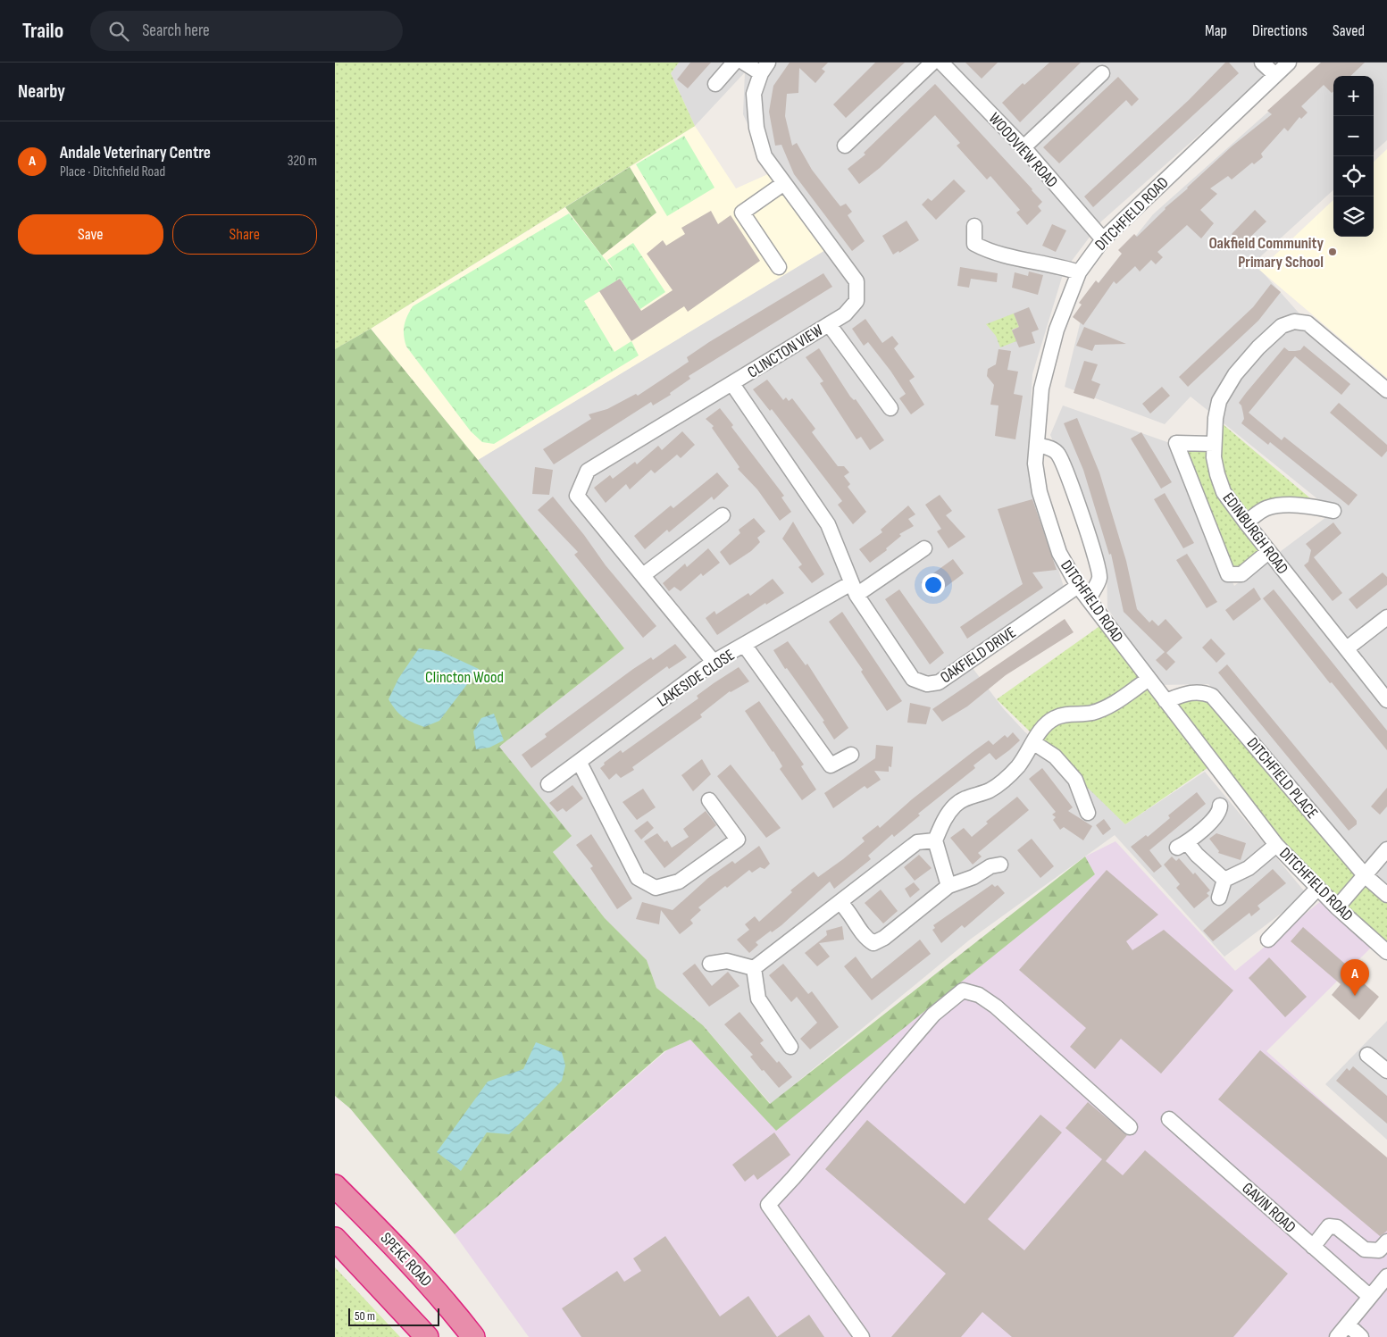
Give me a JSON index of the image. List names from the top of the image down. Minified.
{"streets":{"highway":["SPEKE ROAD"],"street":["WOODVIEW ROAD","DITCHFIELD ROAD","CLINCTON VIEW","EDINBURGH ROAD","OAKFIELD DRIVE","LAKESIDE CLOSE","DITCHFIELD PLACE","GAVIN ROAD"]},"crossings":[["WOODVIEW ROAD","DITCHFIELD ROAD"],["DITCHFIELD ROAD","OAKFIELD DRIVE"],["DITCHFIELD ROAD","DITCHFIELD PLACE"],["CLINCTON VIEW","OAKFIELD DRIVE"],["CLINCTON VIEW","LAKESIDE CLOSE"],["OAKFIELD DRIVE","LAKESIDE CLOSE"]],"parks":["Clincton Wood"],"places":["Oakfield Community Primary School"],"scale_bar":"50 m","page":{"header":"Trailo","search":"Search here","nav":["Map","Directions","Saved"],"heading":"Nearby","map_buttons":["+","−"],"list":[{"mark":"A","name":"Andale Veterinary Centre","note":"Place · Ditchfield Road","value":"320 m"}],"buttons":["Save","Share"],"pins":"A","scale":"50 m"}}
